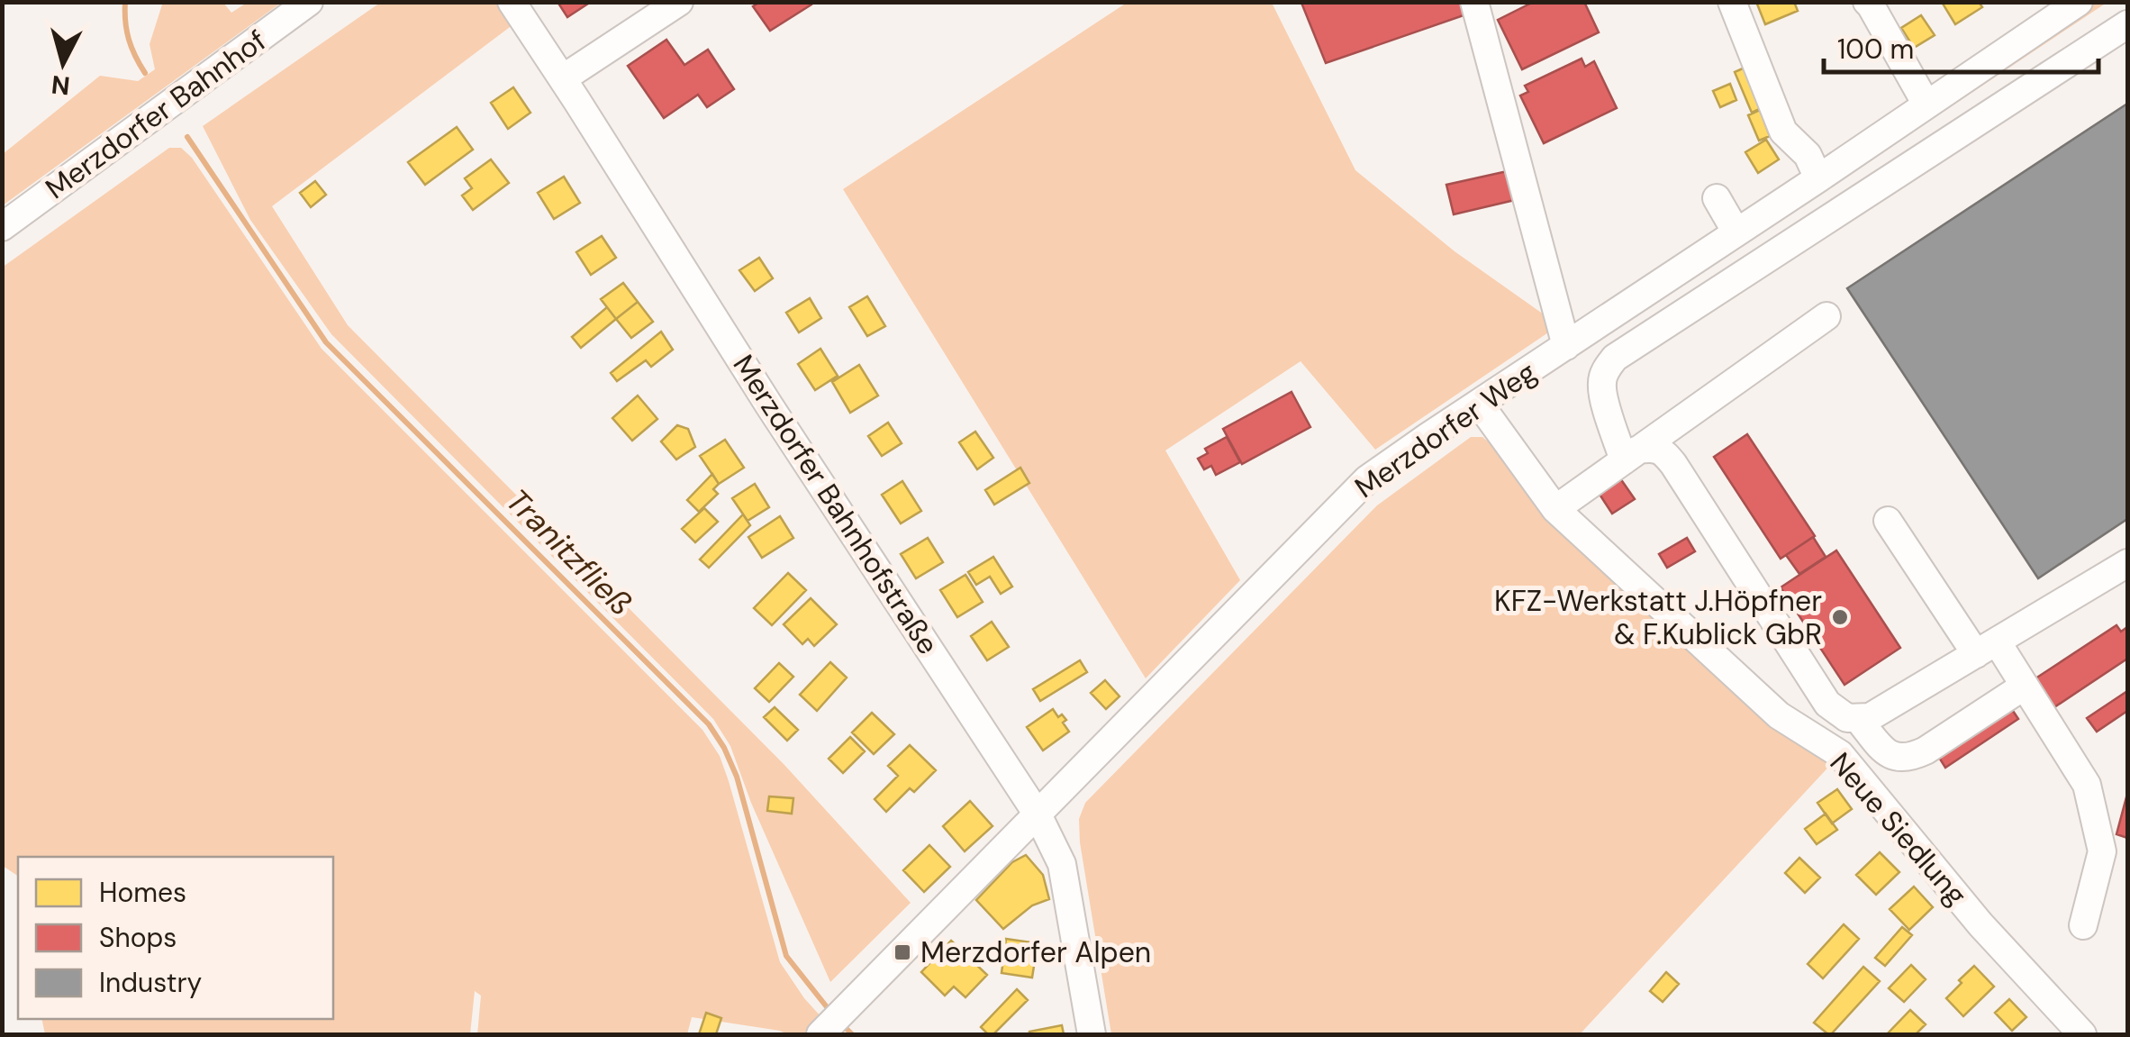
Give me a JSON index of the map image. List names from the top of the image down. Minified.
{"streets":{"street":["Merzdorfer Bahnhof","Merzdorfer Weg","Merzdorfer Bahnhofstraße","Neue Siedlung"]},"crossings":[["Merzdorfer Weg","Merzdorfer Bahnhofstraße"],["Merzdorfer Weg","Neue Siedlung"]],"water":["Tranitzfließ"],"places":{"other":["KFZ-Werkstatt J.Höpfner & F.Kublick GbR"],"transit":["Merzdorfer Alpen"]},"legend":["Homes","Shops","Industry"],"scale_bar":"100 m","north":"bottom"}
